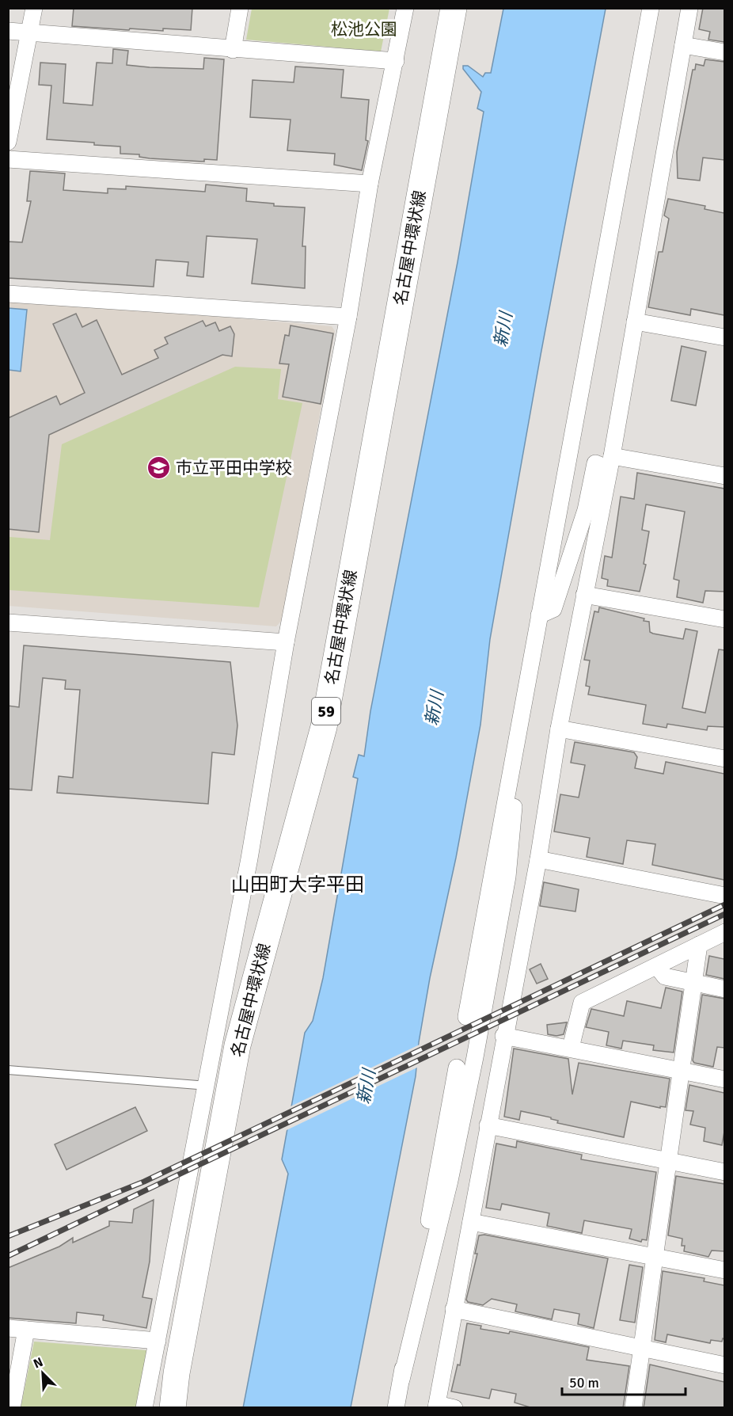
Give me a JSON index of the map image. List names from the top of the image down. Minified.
{"streets":{"main road":["名古屋中環状線","59"]},"districts":["山田町大字平田"],"water":["新川"],"parks":["松池公園"],"places":{"school or university":["市立平田中学校"]},"scale_bar":"50 m","north":"top left"}
